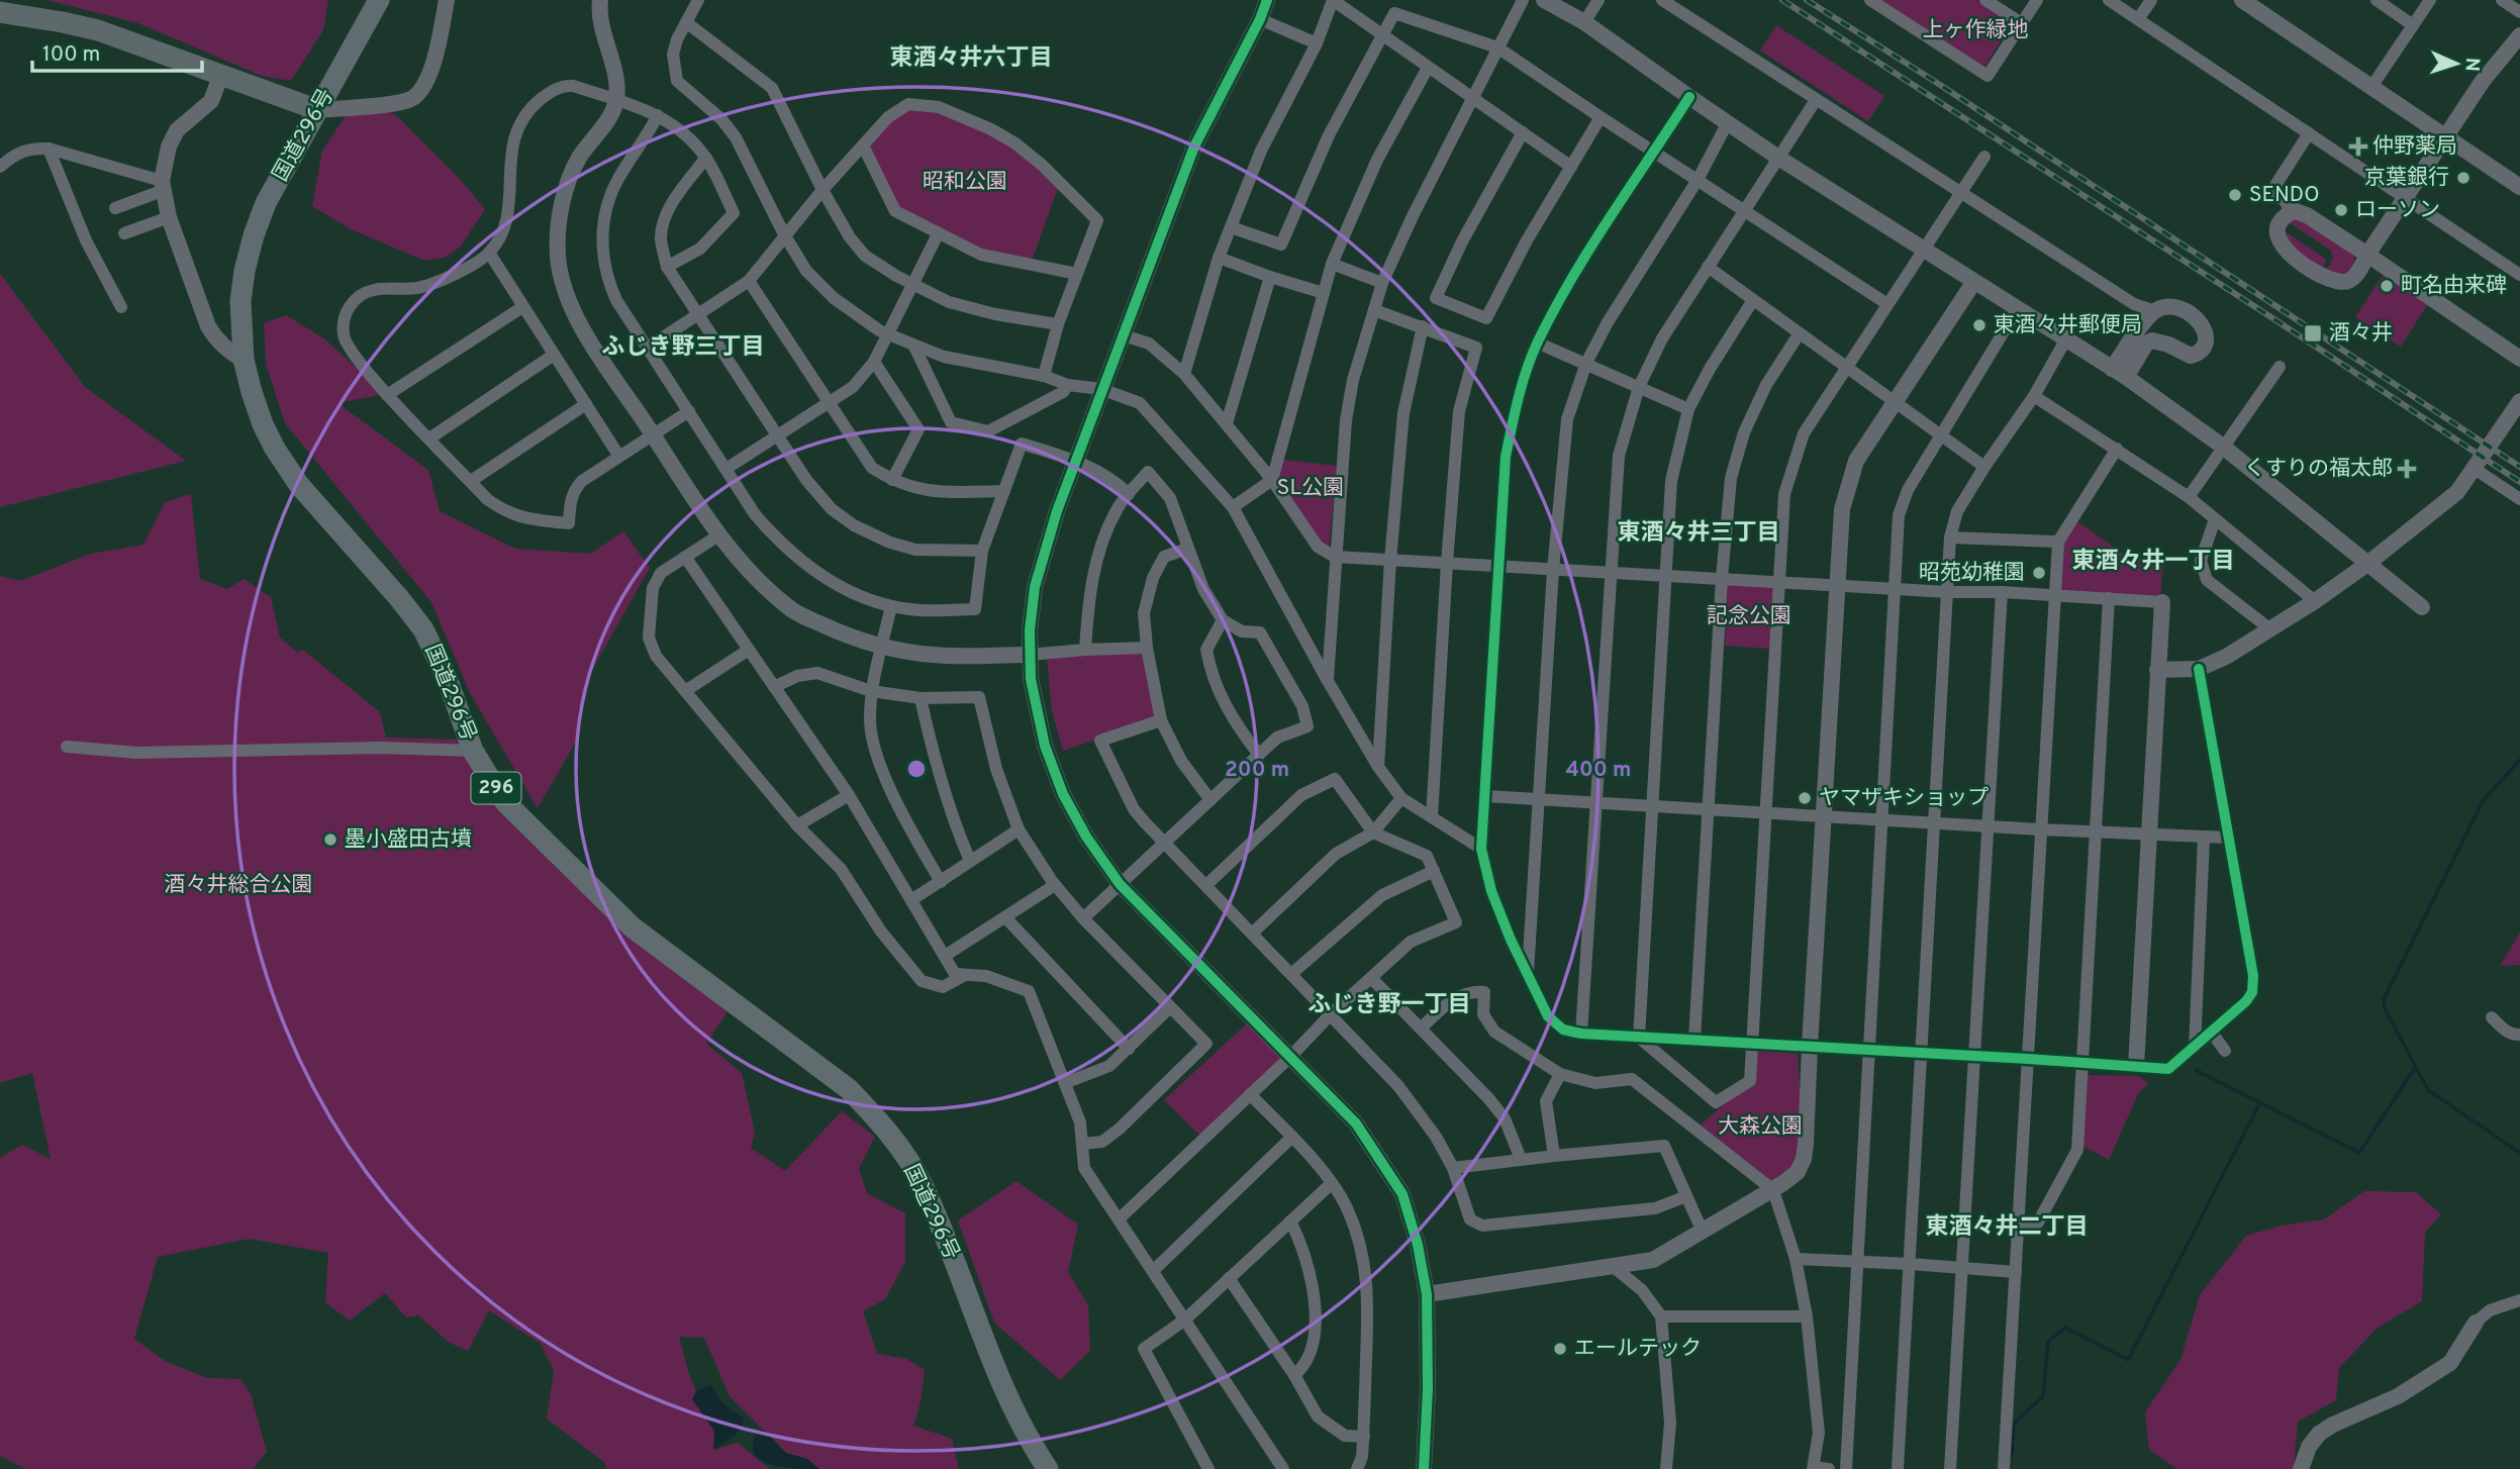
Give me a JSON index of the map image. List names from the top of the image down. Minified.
{"streets":{"highway":["国道296号","296"]},"districts":["東酒々井六丁目","ふじき野三丁目","東酒々井三丁目","東酒々井一丁目","ふじき野一丁目","東酒々井二丁目"],"parks":["上ヶ作緑地","昭和公園","SL公園","記念公園","酒々井総合公園","大森公園"],"places":{"health":["仲野薬局","くすりの福太郎"],"other":["京葉銀行","SENDO","ローソン","町名由来碑","東酒々井郵便局","昭苑幼稚園","ヤマザキショップ","墨小盛田古墳","エールテック"],"transit":["酒々井"]},"scale_bar":"100 m","north":"right","rings":["200 m","400 m"]}
